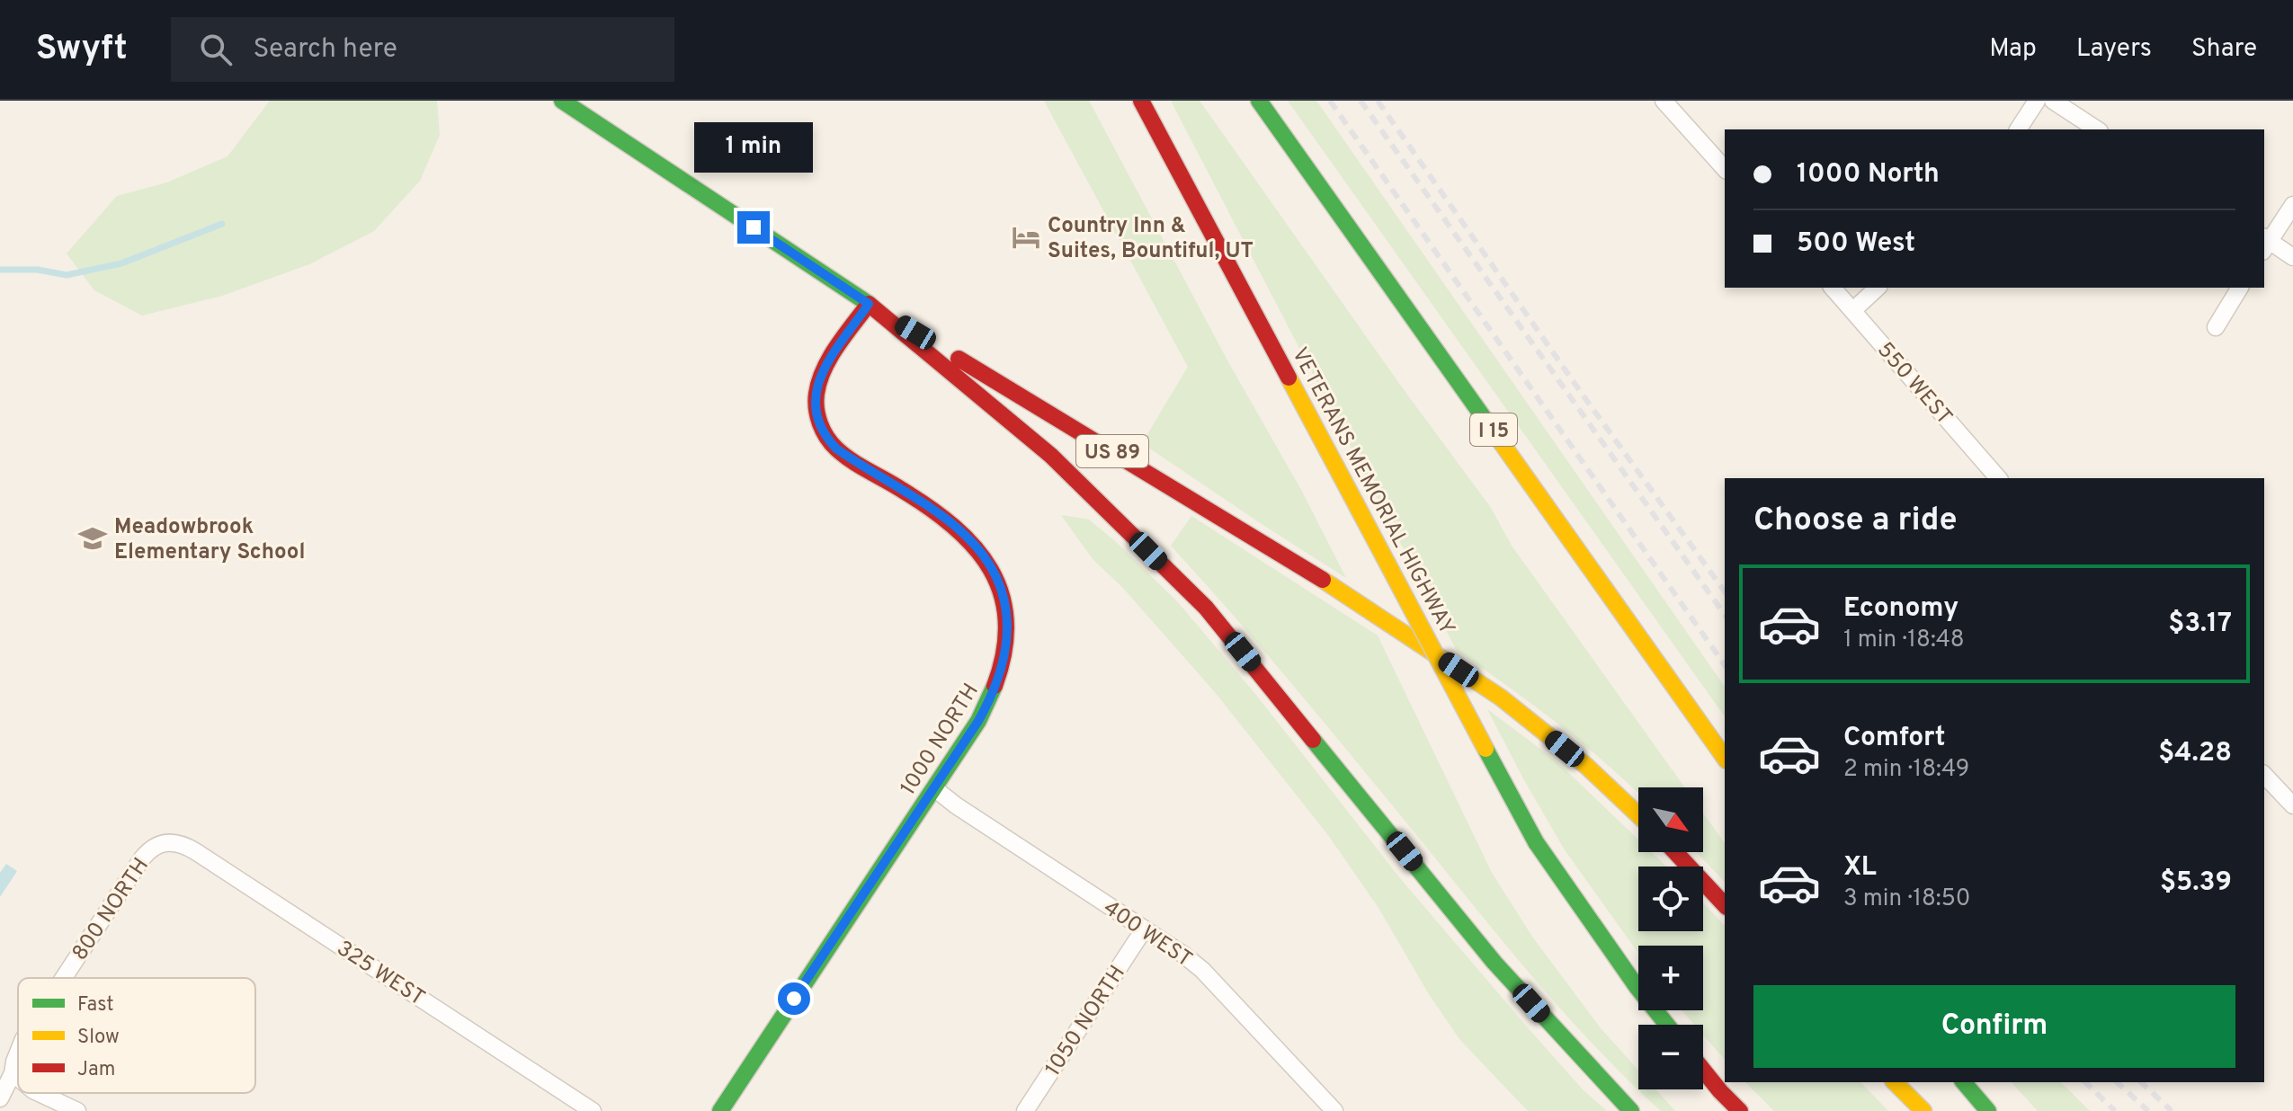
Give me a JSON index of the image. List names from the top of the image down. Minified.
{"streets":{"main road":["I 15","US 89","VETERANS MEMORIAL HIGHWAY","1000 NORTH"],"street":["550 WEST","800 NORTH","400 WEST","325 WEST","1050 NORTH"]},"crossings":[["US 89","1000 NORTH"],["1000 NORTH","400 WEST"],["800 NORTH","325 WEST"],["400 WEST","1050 NORTH"]],"places":{"hotel":["Country Inn & Suites, Bountiful, UT"],"school or university":["Meadowbrook Elementary School"]},"legend":["Fast","Slow","Jam"],"north":"bottom right","page":{"header":"Swyft","search":"Search here","nav":["Map","Layers","Share"],"bubble":"1 min","banner":["1000 North","500 West"],"heading":"Choose a ride","list":[{"name":"Economy","note":"1 min · 18:48","value":"$3.17"},{"name":"Comfort","note":"2 min · 18:49","value":"$4.28"},{"name":"XL","note":"3 min · 18:50","value":"$5.39"}],"map_buttons":["+","−"],"buttons":"Confirm"}}
